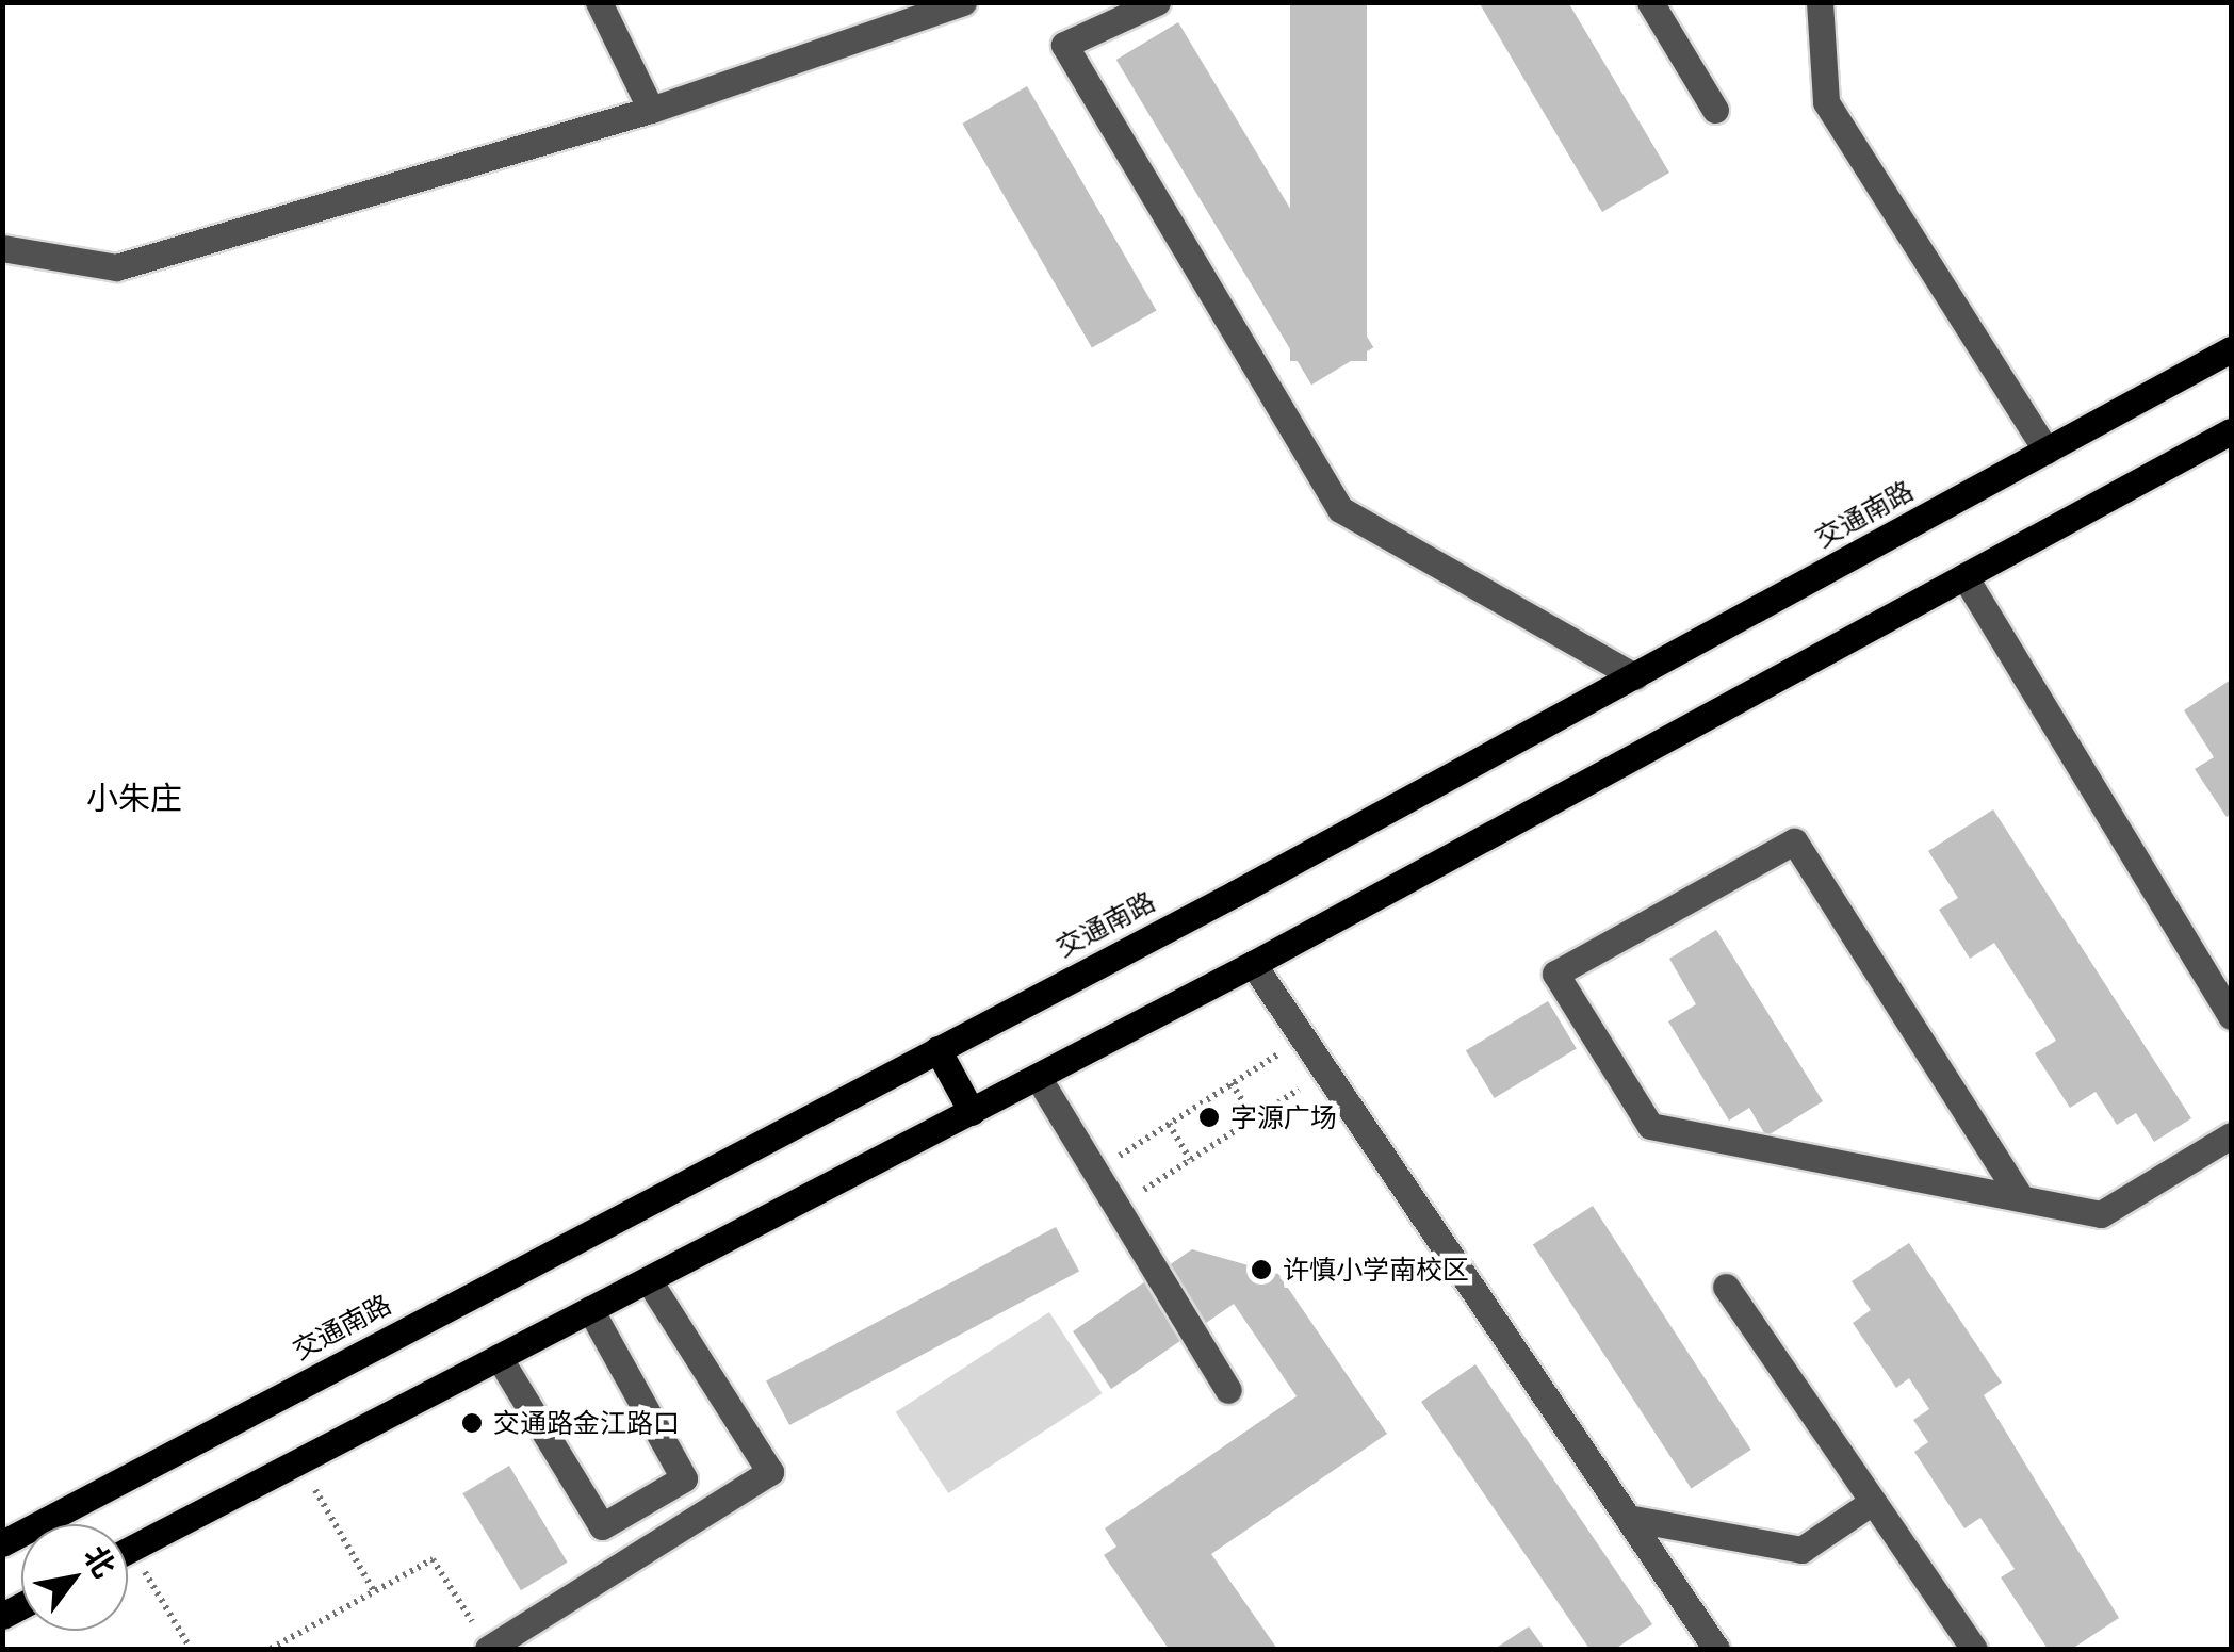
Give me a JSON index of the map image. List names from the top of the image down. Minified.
{"streets":{"main road":["交通南路"]},"districts":["小朱庄"],"places":["字源广场","许慎小学南校区","交通路金江路口"],"north":"top right"}
